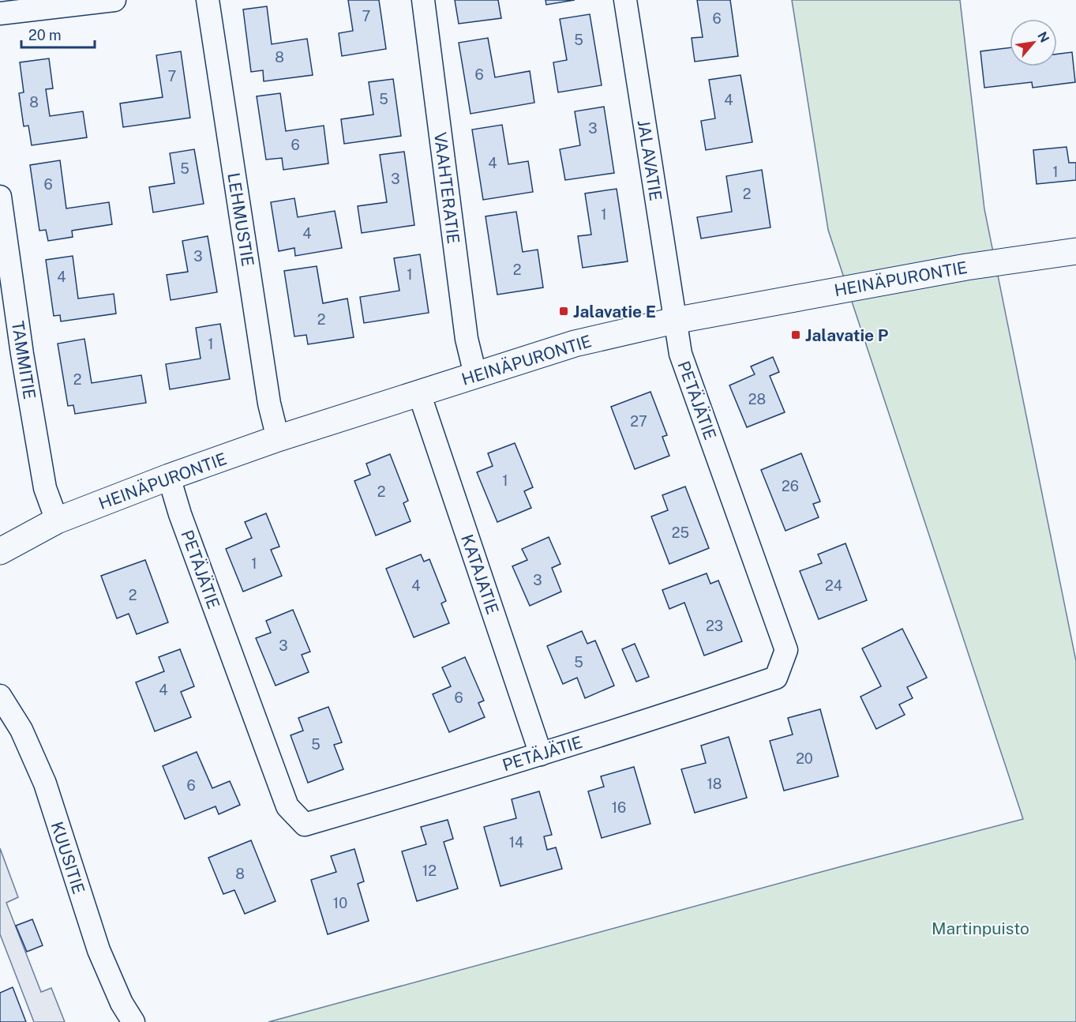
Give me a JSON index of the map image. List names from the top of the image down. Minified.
{"streets":{"street":["JALAVATIE","VAAHTERATIE","LEHMUSTIE","HEINÄPURONTIE","TAMMITIE","PETÄJÄTIE","KATAJATIE","KUUSITIE"]},"crossings":[["JALAVATIE","HEINÄPURONTIE"],["JALAVATIE","PETÄJÄTIE"],["VAAHTERATIE","HEINÄPURONTIE"],["LEHMUSTIE","HEINÄPURONTIE"],["HEINÄPURONTIE","TAMMITIE"],["HEINÄPURONTIE","PETÄJÄTIE"],["HEINÄPURONTIE","KATAJATIE"],["PETÄJÄTIE","KATAJATIE"]],"parks":["Martinpuisto"],"places":{"transit":["Jalavatie E","Jalavatie P"]},"house_numbers":["7","6","5","8","6","7","5","4","8","3","6","4","5","1","3","6","2","1","4","3","2","1","4","2","1","2","28","27","1","26","2","25","1","3","4","24","2","23","3","5","4","6","5","20","18","6","16","14","12","8","10"],"scale_bar":"20 m","north":"top right"}
